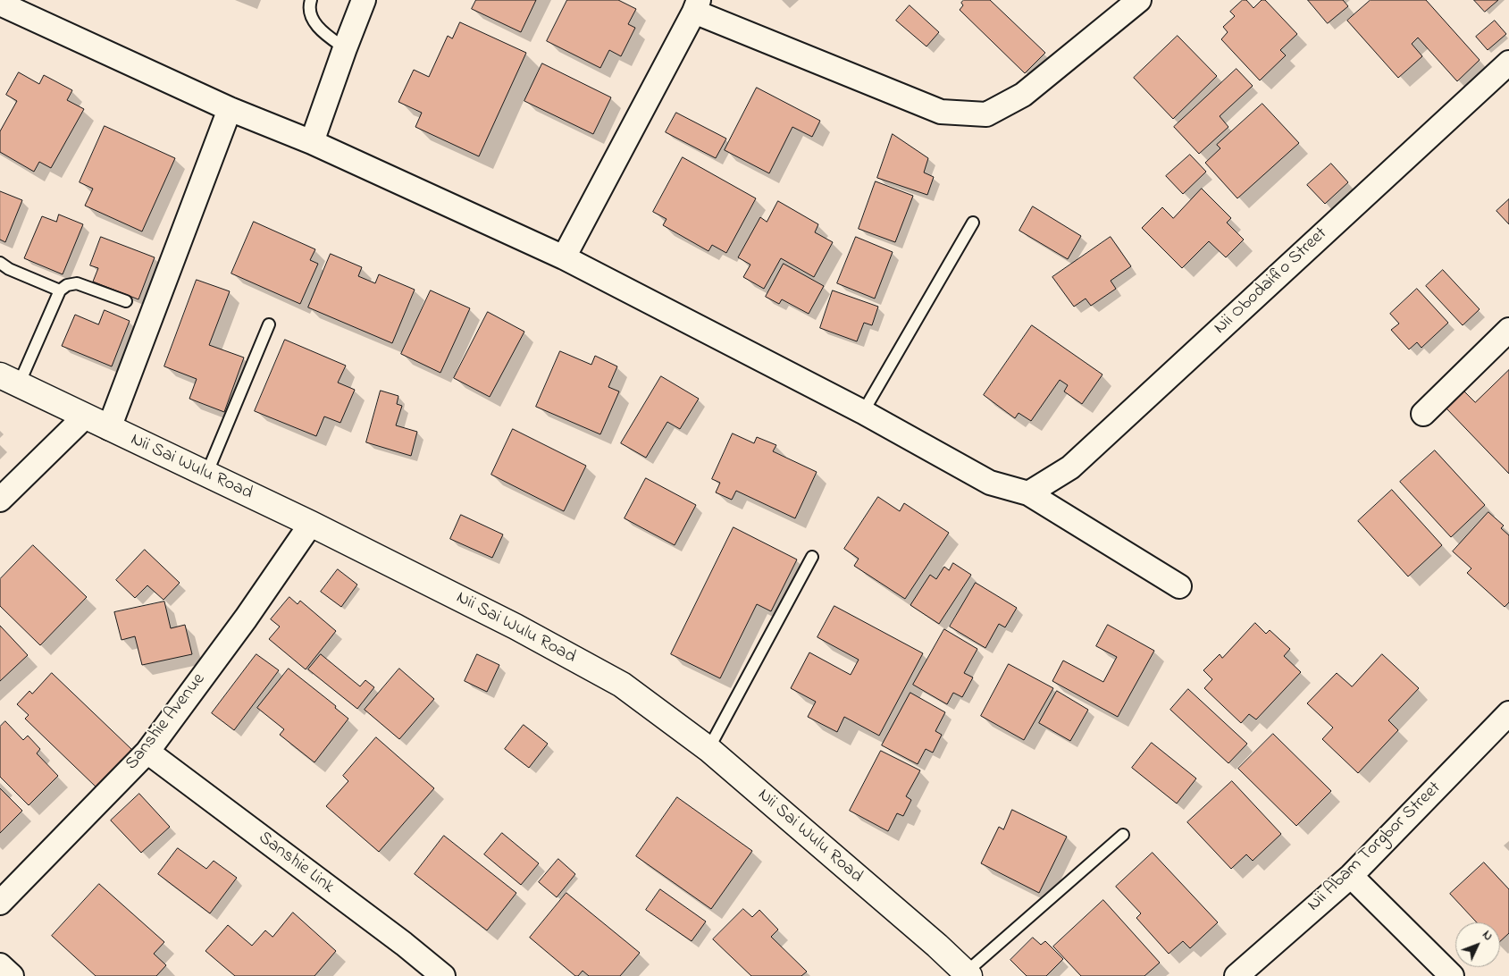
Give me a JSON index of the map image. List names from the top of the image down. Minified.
{"streets":{"street":["Nii Obodaifio Street","Nii Sai Wulu Road","Sanshie Avenue","Nii Abam Torgbor Street","Sanshie Link"]},"crossings":[["Nii Sai Wulu Road","Sanshie Avenue"],["Sanshie Avenue","Sanshie Link"]],"north":"top right"}
